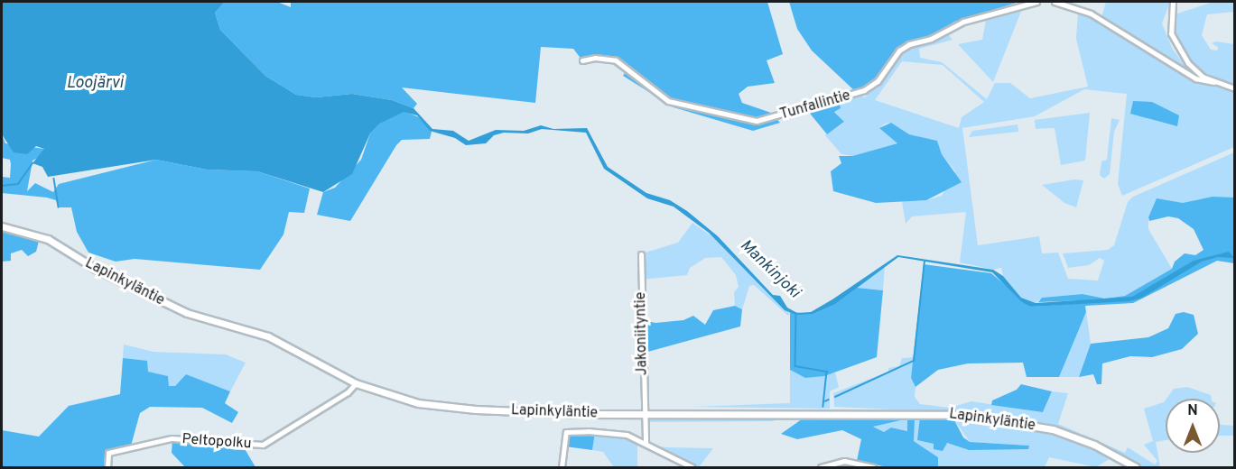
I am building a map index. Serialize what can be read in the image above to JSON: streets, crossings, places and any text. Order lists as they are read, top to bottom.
{
  "streets": {
    "main road": ["Lapinkyläntie"],
    "street": ["Tunfallintie", "Jakoniityntie", "Peltopolku"]
  },
  "crossings": [
    ["Lapinkyläntie", "Jakoniityntie"],
    ["Lapinkyläntie", "Peltopolku"]
  ],
  "water": ["Loojärvi", "Mankinjoki"],
  "north": "top"
}
